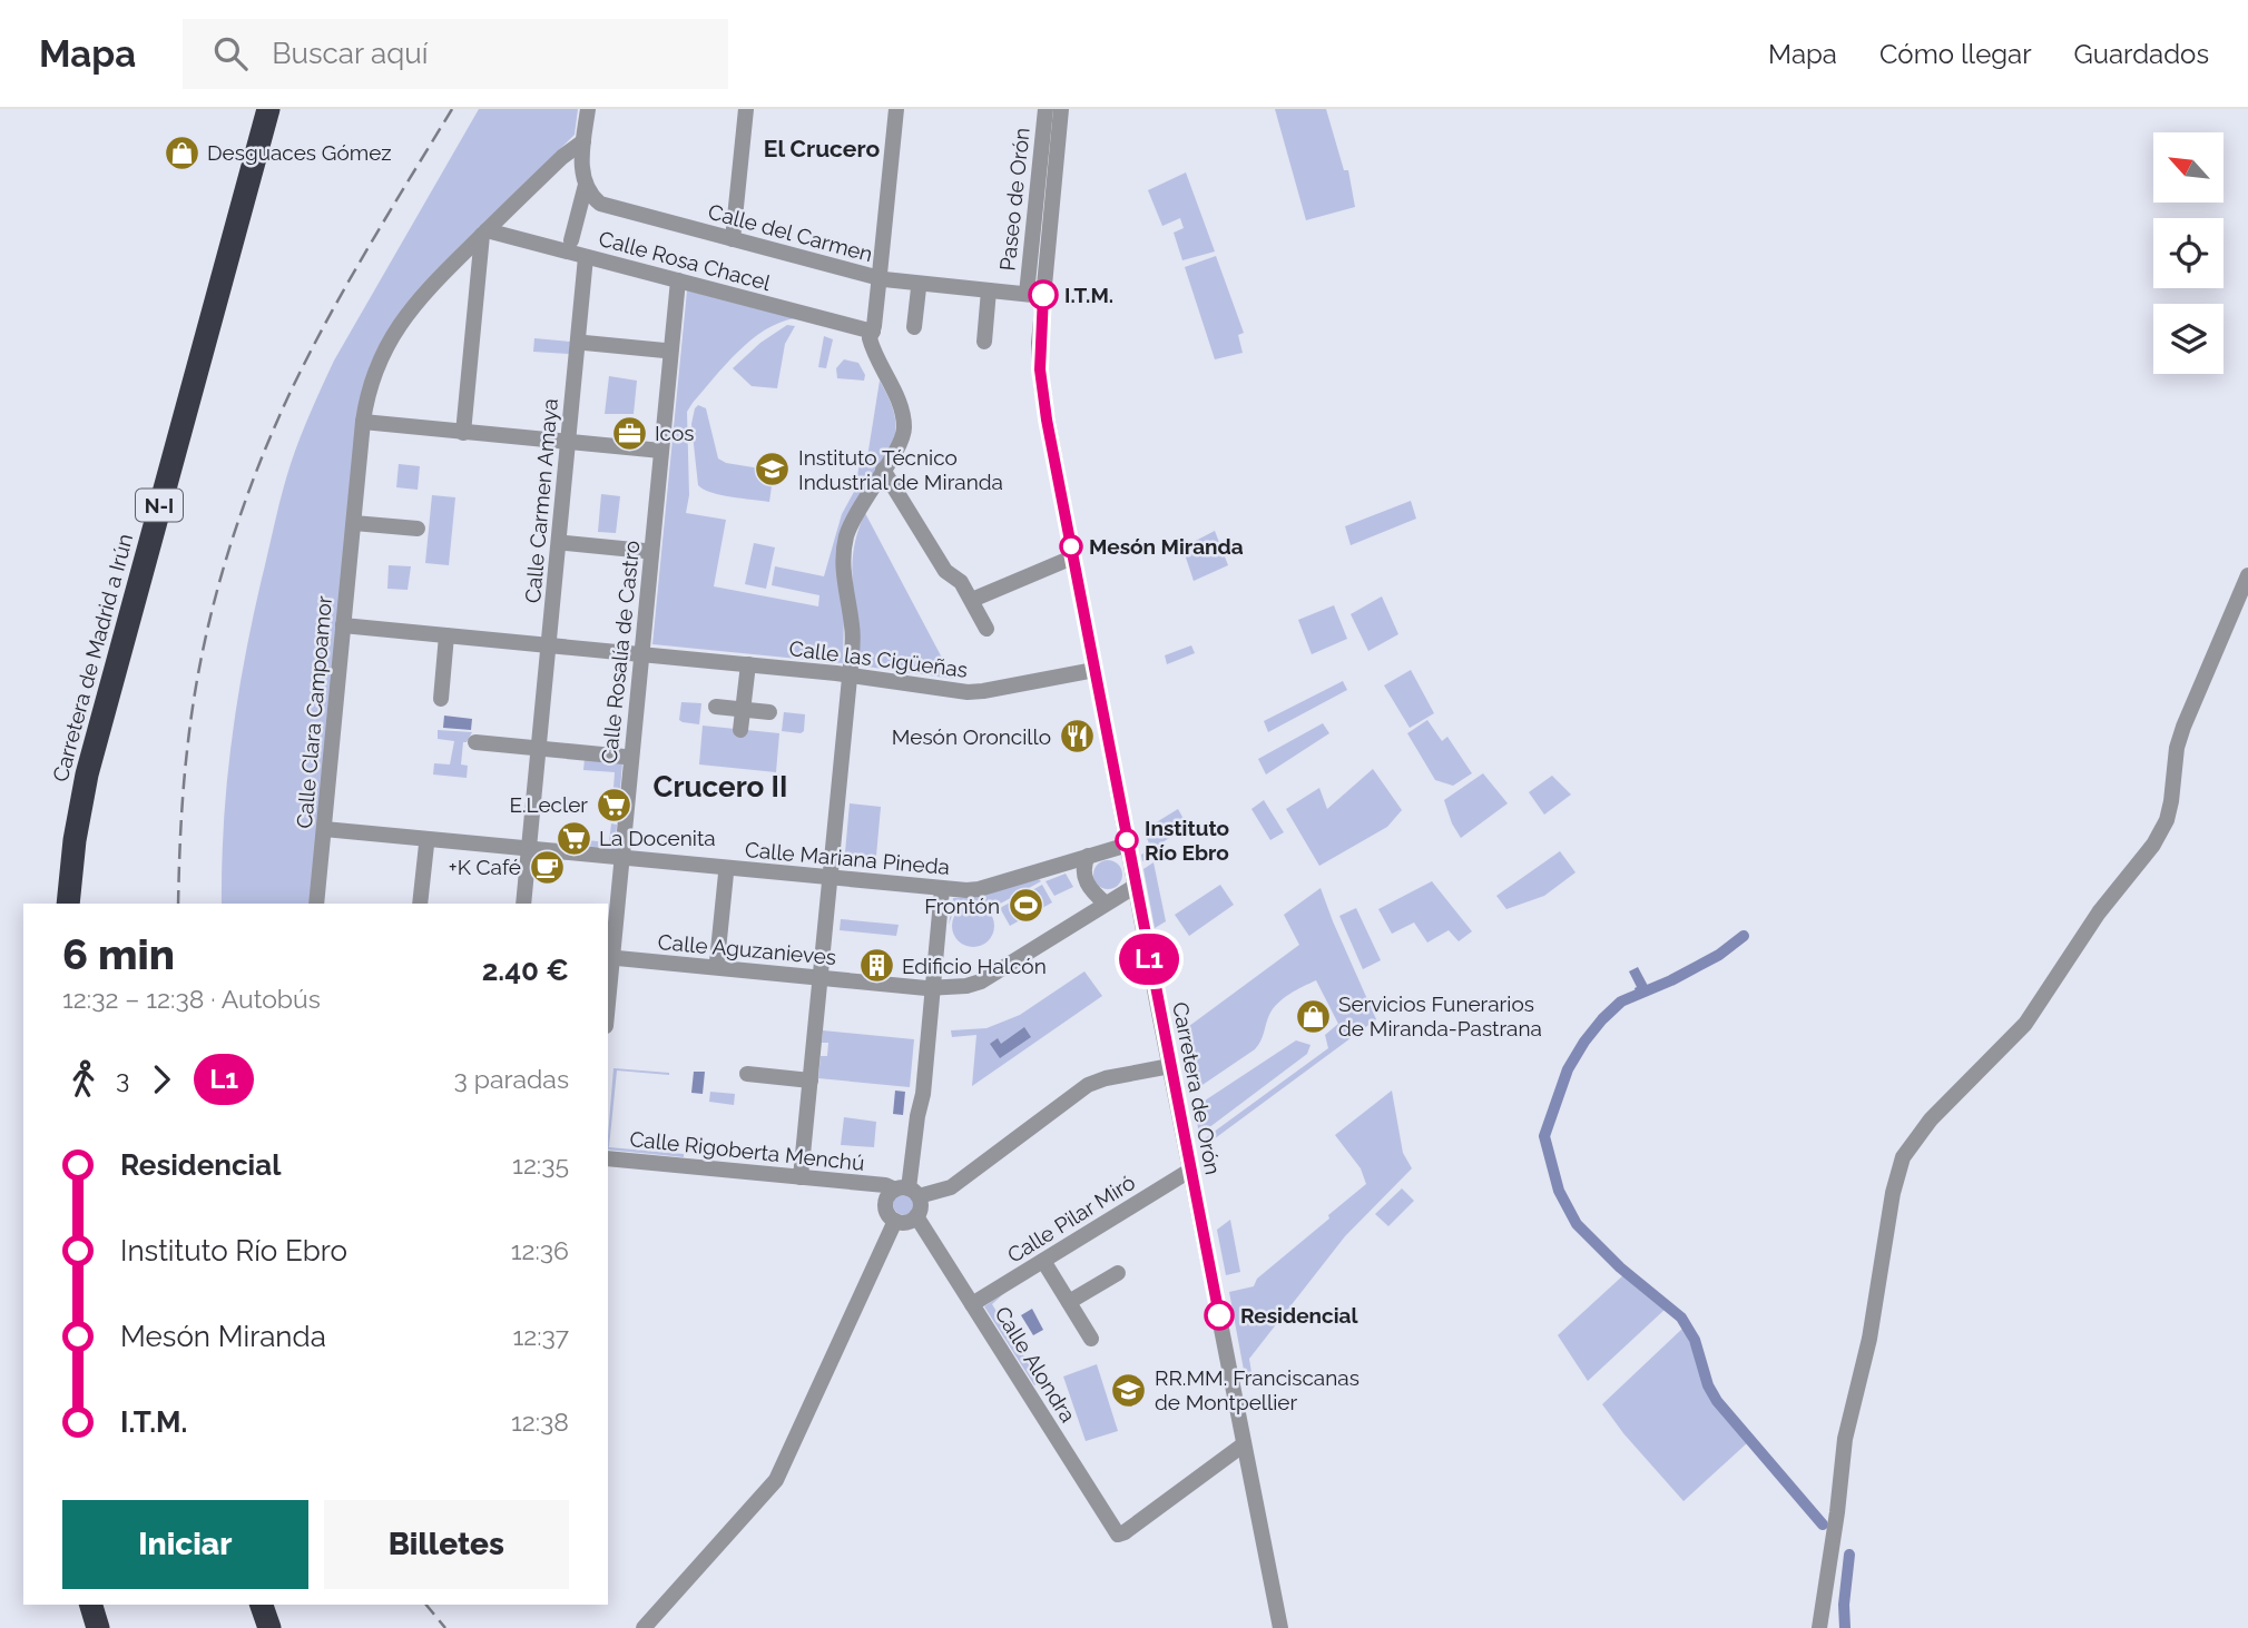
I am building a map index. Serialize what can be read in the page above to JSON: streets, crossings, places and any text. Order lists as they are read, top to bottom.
{
  "streets": {
    "highway": ["N-I", "Carretera de Madrid a Irún"],
    "street": [
      "Paseo de Orón",
      "Calle del Carmen",
      "Calle Rosa Chacel",
      "Calle Carmen Amaya",
      "Calle Rosalía de Castro",
      "Calle las Cigüeñas",
      "Calle Clara Campoamor",
      "Calle Mariana Pineda",
      "Calle Aguzanieves",
      "Carretera de Orón",
      "Calle Rigoberta Menchú",
      "Calle Pilar Miró",
      "Calle Alondra"
    ]
  },
  "crossings": [
    ["Paseo de Orón", "Calle del Carmen"],
    ["Paseo de Orón", "Carretera de Orón"],
    ["Calle del Carmen", "Carretera de Orón"],
    ["Calle Rosa Chacel", "Calle Carmen Amaya"],
    ["Calle Rosa Chacel", "Calle Rosalía de Castro"],
    ["Calle Rosa Chacel", "Calle Clara Campoamor"],
    ["Calle Carmen Amaya", "Calle las Cigüeñas"],
    ["Calle Carmen Amaya", "Calle Mariana Pineda"],
    ["Calle Rosalía de Castro", "Calle las Cigüeñas"],
    ["Calle Rosalía de Castro", "Calle Mariana Pineda"],
    ["Calle Rosalía de Castro", "Calle Aguzanieves"],
    ["Calle las Cigüeñas", "Calle Clara Campoamor"],
    ["Calle las Cigüeñas", "Carretera de Orón"],
    ["Calle Clara Campoamor", "Calle Mariana Pineda"],
    ["Calle Mariana Pineda", "Carretera de Orón"],
    ["Calle Aguzanieves", "Carretera de Orón"],
    ["Carretera de Orón", "Calle Pilar Miró"],
    ["Carretera de Orón", "Calle Alondra"],
    ["Calle Rigoberta Menchú", "Calle Alondra"],
    ["Calle Pilar Miró", "Calle Alondra"]
  ],
  "districts": ["El Crucero", "Crucero II"],
  "places": {
    "shop": ["Desguaces Gómez", "Servicios Funerarios de Miranda-Pastrana"],
    "other": [
      "I.T.M.",
      "Mesón Miranda",
      "Instituto Río Ebro",
      "Residencial"
    ],
    "office": ["Icos"],
    "school or university": ["Instituto Técnico Industrial de Miranda", "RR.MM. Franciscanas de Montpellier"],
    "restaurant": ["Mesón Oroncillo"],
    "supermarket": ["E.Lecler", "La Docenita"],
    "cafe": ["+K Café"],
    "sports": ["Frontón"],
    "building": ["Edificio Halcón"]
  },
  "lines": ["bus line L1"],
  "north": "top left",
  "page": {
    "header": "Mapa",
    "search": "Buscar aquí",
    "nav": ["Mapa", "Cómo llegar", "Guardados"],
    "on_map": "L1",
    "heading": ["6 min", "12:32 – 12:38 · Autobús", "2.40 €"],
    "legs": ["3", "L1", "3 paradas"],
    "list": [
      {
        "name": "Residencial",
        "value": "12:35"
      },
      {
        "name": "Instituto Río Ebro",
        "value": "12:36"
      },
      {
        "name": "Mesón Miranda",
        "value": "12:37"
      },
      {
        "name": "I.T.M.",
        "value": "12:38"
      }
    ],
    "buttons": ["Iniciar", "Billetes"]
  }
}
